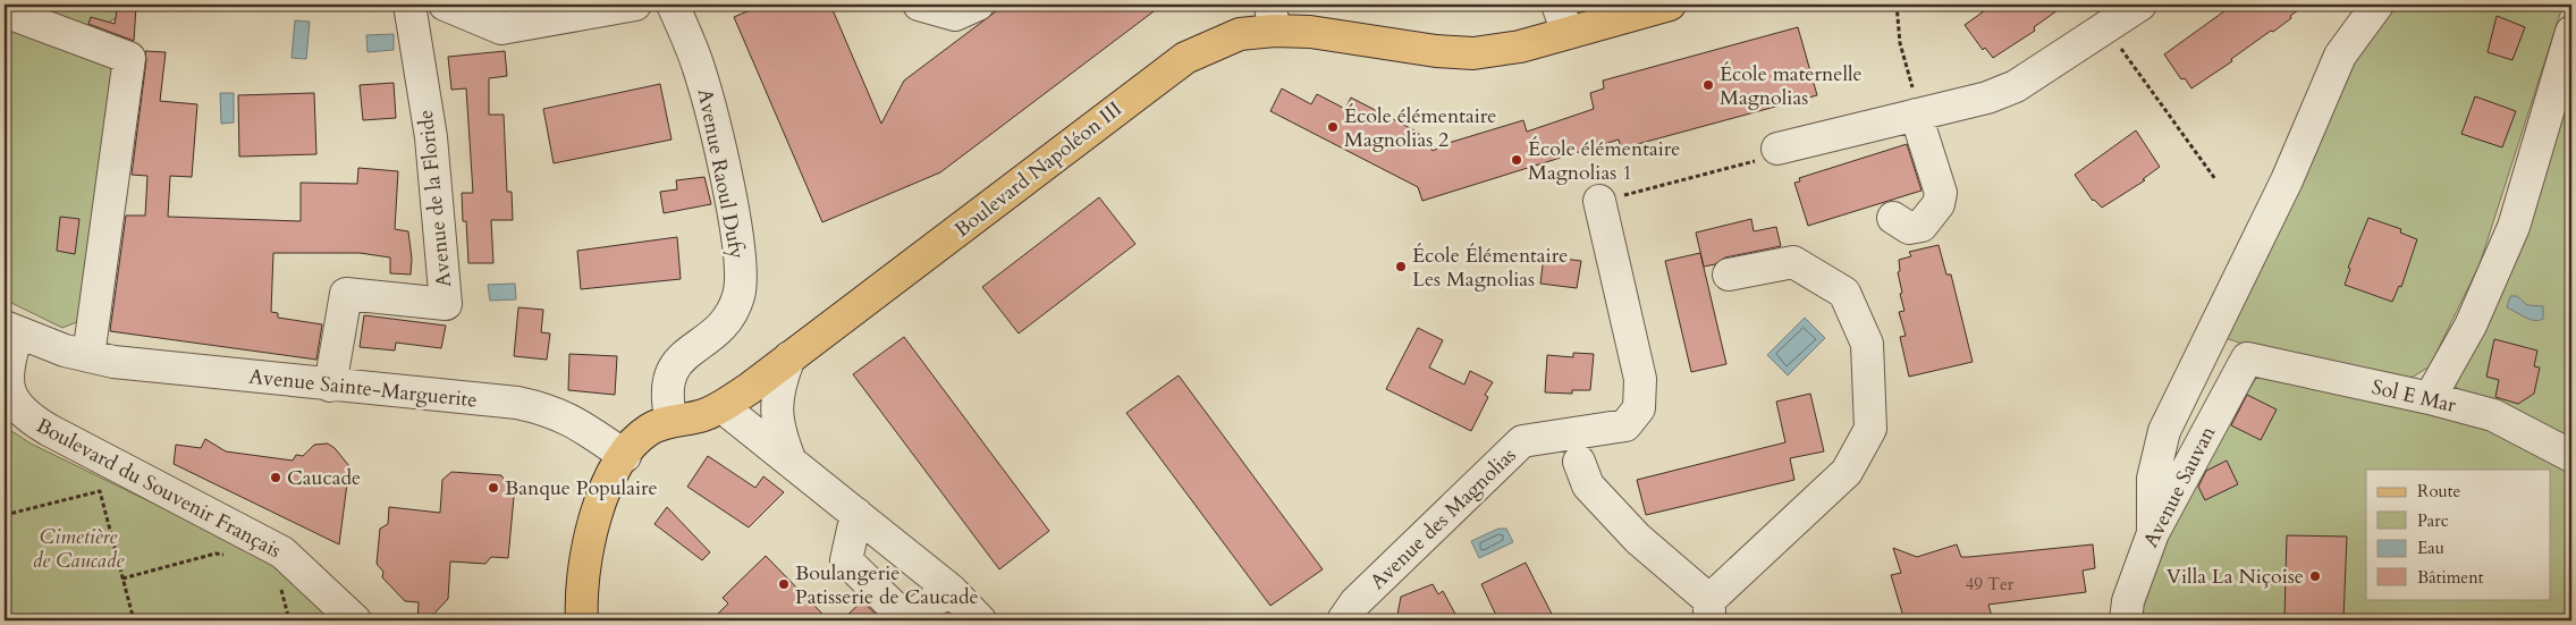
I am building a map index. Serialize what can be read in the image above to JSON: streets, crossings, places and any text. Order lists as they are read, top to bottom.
{
  "streets": {
    "main road": ["Boulevard Napoléon III"],
    "street": [
      "Avenue Raoul Dufy",
      "Avenue de la Floride",
      "Avenue Sainte-Marguerite",
      "Sol E Mar",
      "Avenue Sauvan",
      "Boulevard du Souvenir Français",
      "Avenue des Magnolias"
    ]
  },
  "crossings": [
    ["Boulevard Napoléon III", "Avenue Raoul Dufy"],
    ["Boulevard Napoléon III", "Avenue Sainte-Marguerite"],
    ["Avenue de la Floride", "Avenue Sainte-Marguerite"],
    ["Avenue Sainte-Marguerite", "Boulevard du Souvenir Français"],
    ["Sol E Mar", "Avenue Sauvan"]
  ],
  "parks": ["Cimetière de Caucade"],
  "places": [
    "École maternelle Magnolias",
    "École élémentaire Magnolias 2",
    "École élémentaire Magnolias 1",
    "École Élémentaire Les Magnolias",
    "Caucade",
    "Banque Populaire",
    "Villa La Niçoise",
    "Boulangerie Patisserie de Caucade"
  ],
  "house_numbers": ["49 Ter"],
  "legend": [
    "Route",
    "Parc",
    "Eau",
    "Bâtiment"
  ]
}
